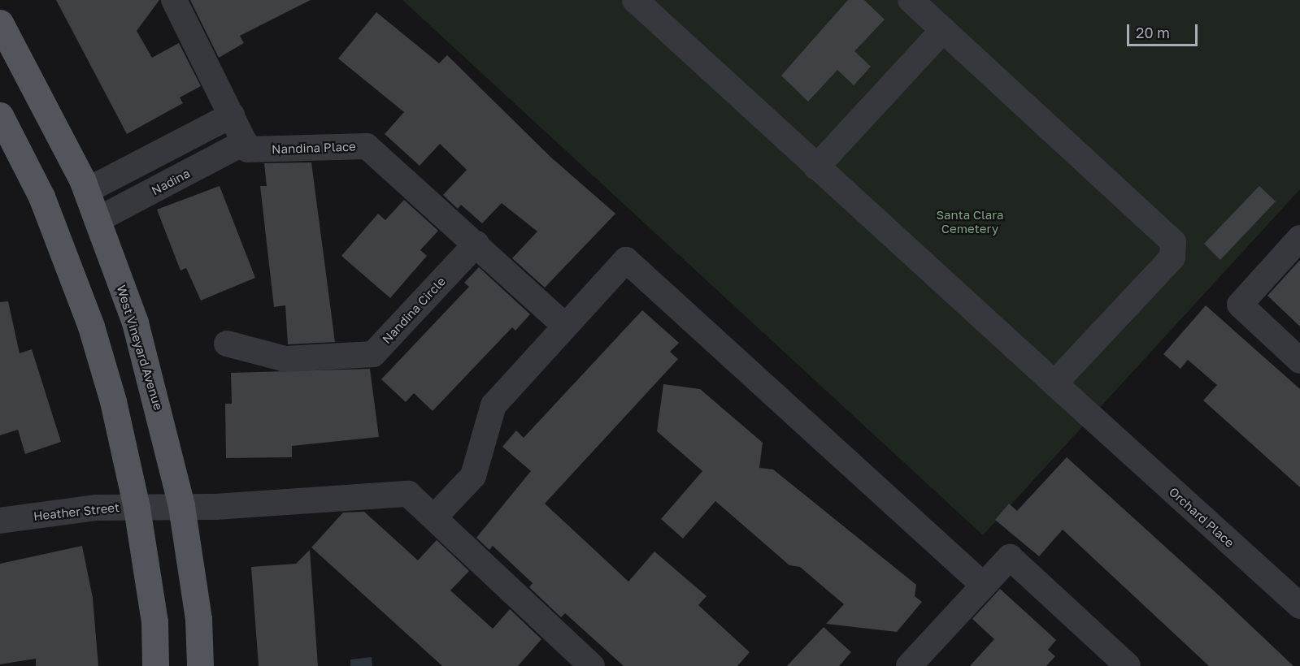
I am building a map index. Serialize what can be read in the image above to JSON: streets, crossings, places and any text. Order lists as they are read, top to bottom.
{
  "streets": {
    "main road": ["West Vineyard Avenue"],
    "street": [
      "Nandina Place",
      "Nadina",
      "Nandina Circle",
      "Heather Street",
      "Orchard Place"
    ]
  },
  "crossings": [
    ["Nandina Place", "Nadina"],
    ["Nandina Place", "Nandina Circle"],
    ["Nadina", "West Vineyard Avenue"],
    ["West Vineyard Avenue", "Heather Street"]
  ],
  "parks": ["Santa Clara Cemetery"],
  "scale_bar": "20 m"
}
